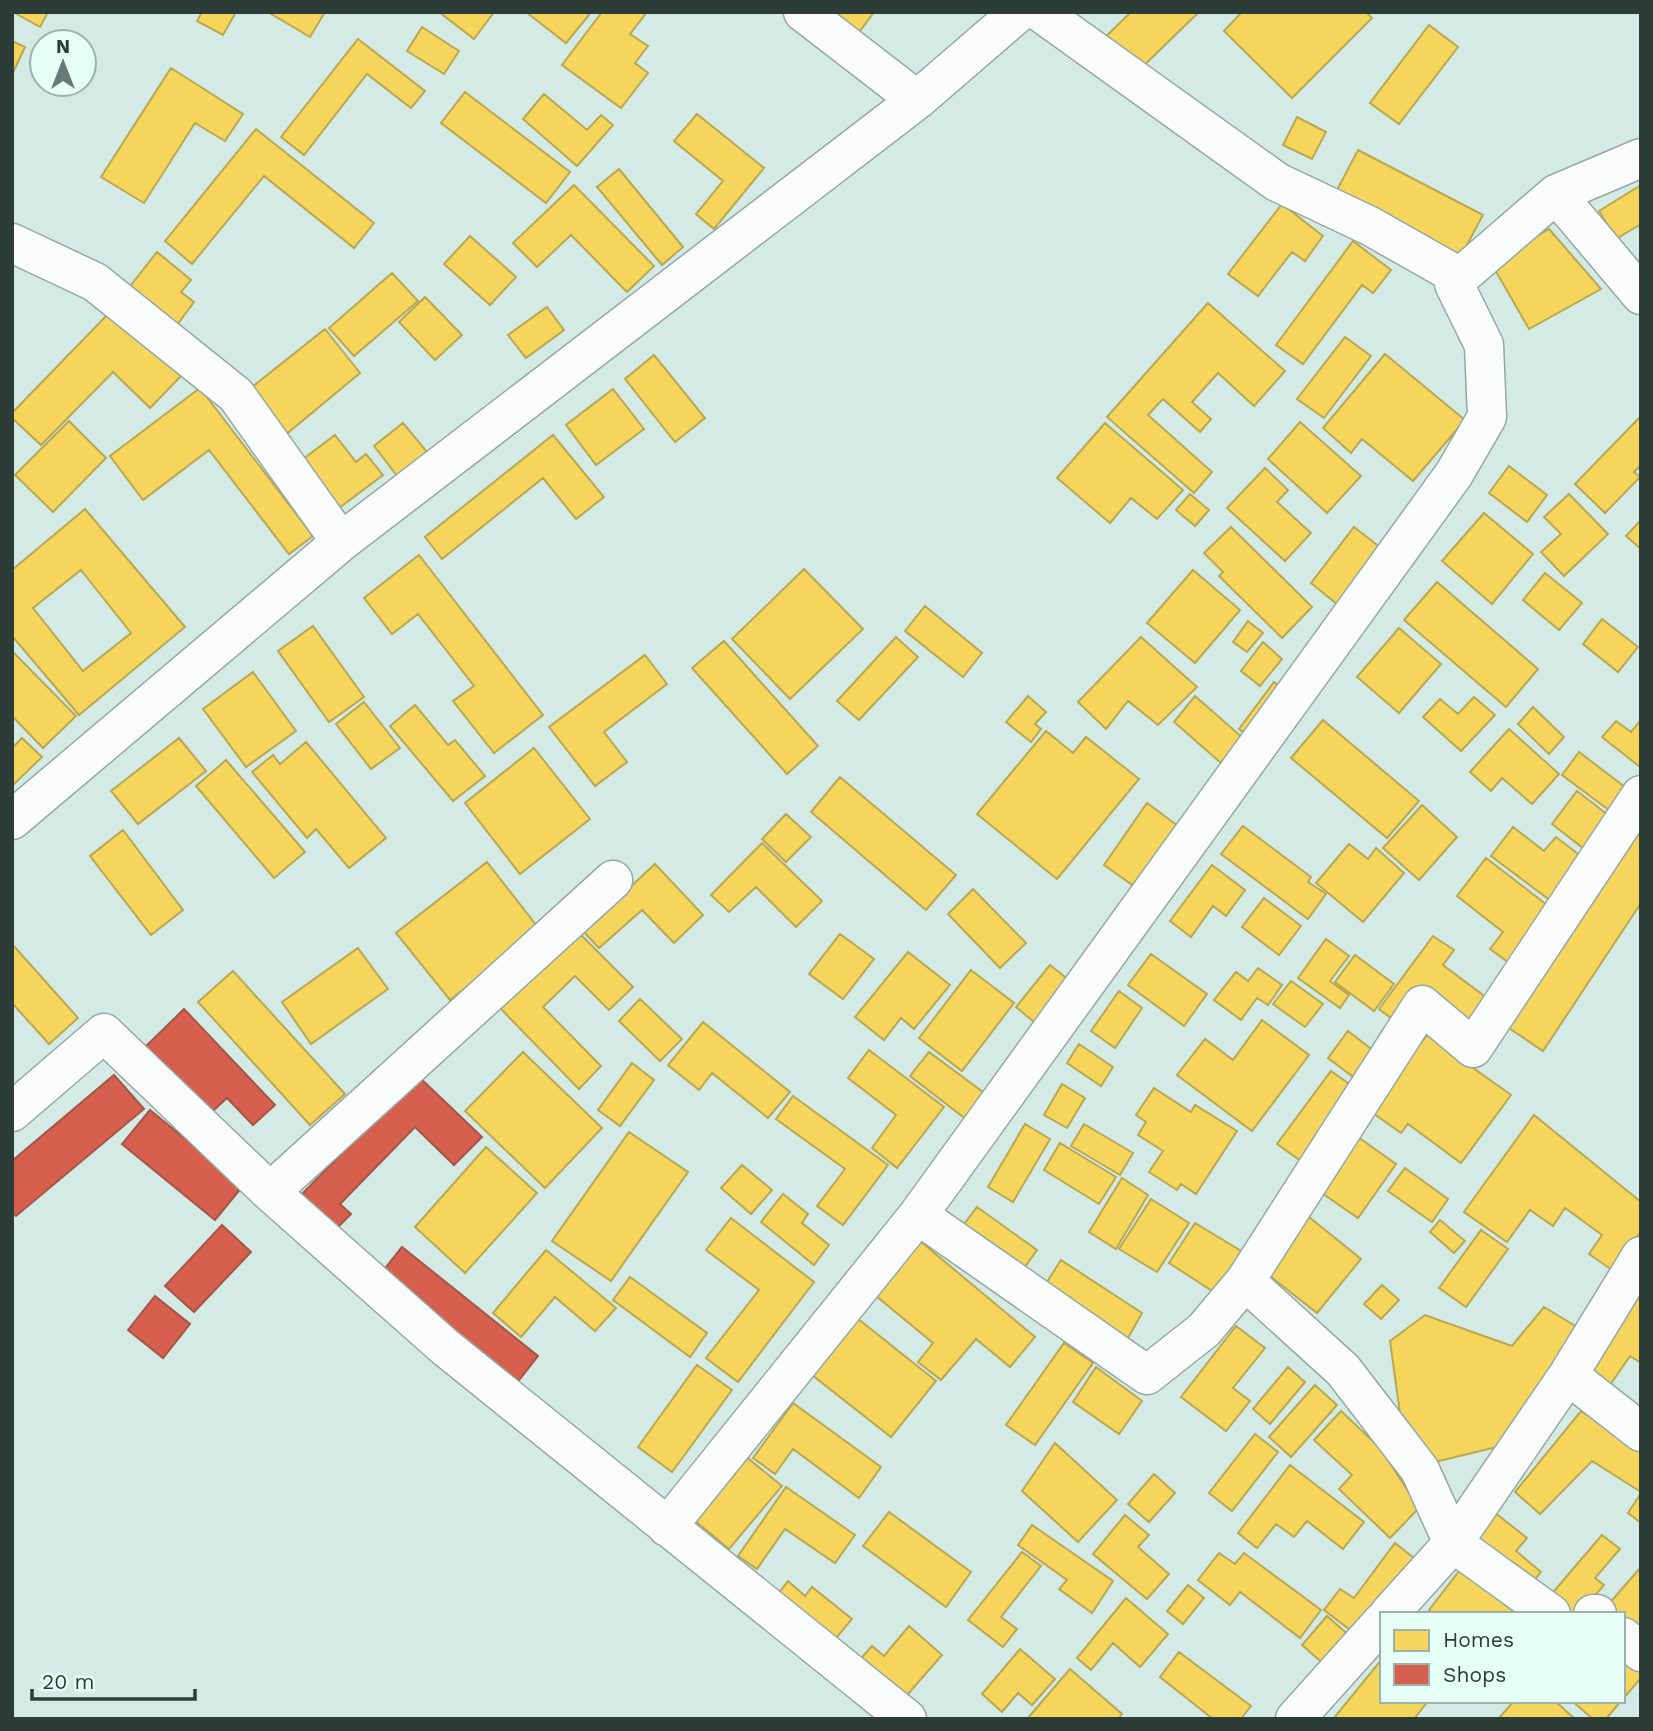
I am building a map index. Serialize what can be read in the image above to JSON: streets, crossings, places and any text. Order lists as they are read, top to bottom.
{
  "legend": ["Homes", "Shops"],
  "scale_bar": "20 m",
  "north": "top"
}
